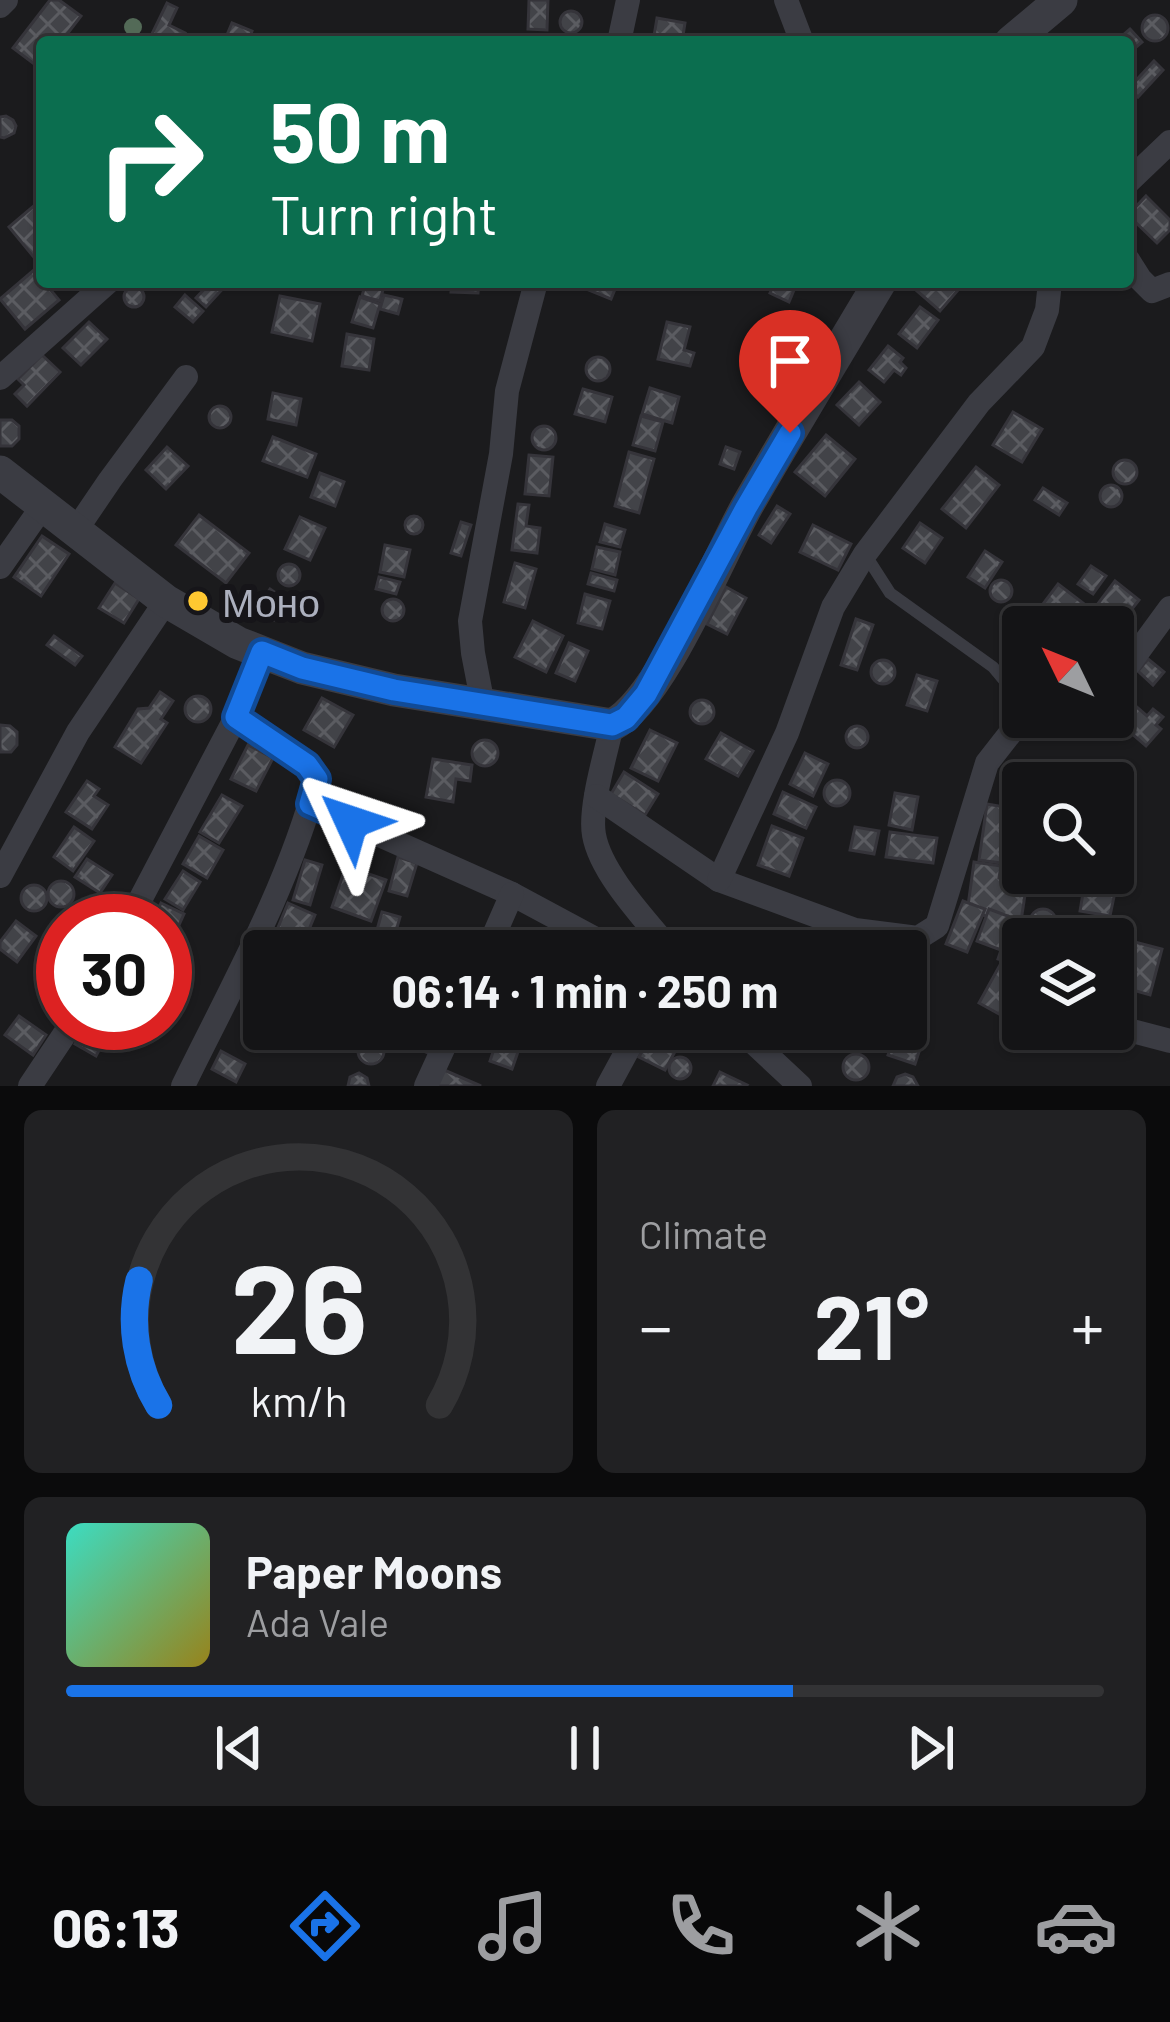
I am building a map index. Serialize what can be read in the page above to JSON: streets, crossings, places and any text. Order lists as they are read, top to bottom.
{
  "places": ["Моно"],
  "north": "top left",
  "page": {
    "turn": ["50 m", "Turn right"],
    "limit": "30",
    "trip": "06:14 · 1 min · 250 m",
    "tile": "Climate",
    "heat": ["−", "21°", "+"],
    "song": ["Paper Moons", "Ada Vale"],
    "tabs": "06:13",
    "gauge": ["26", "km/h"]
  }
}
